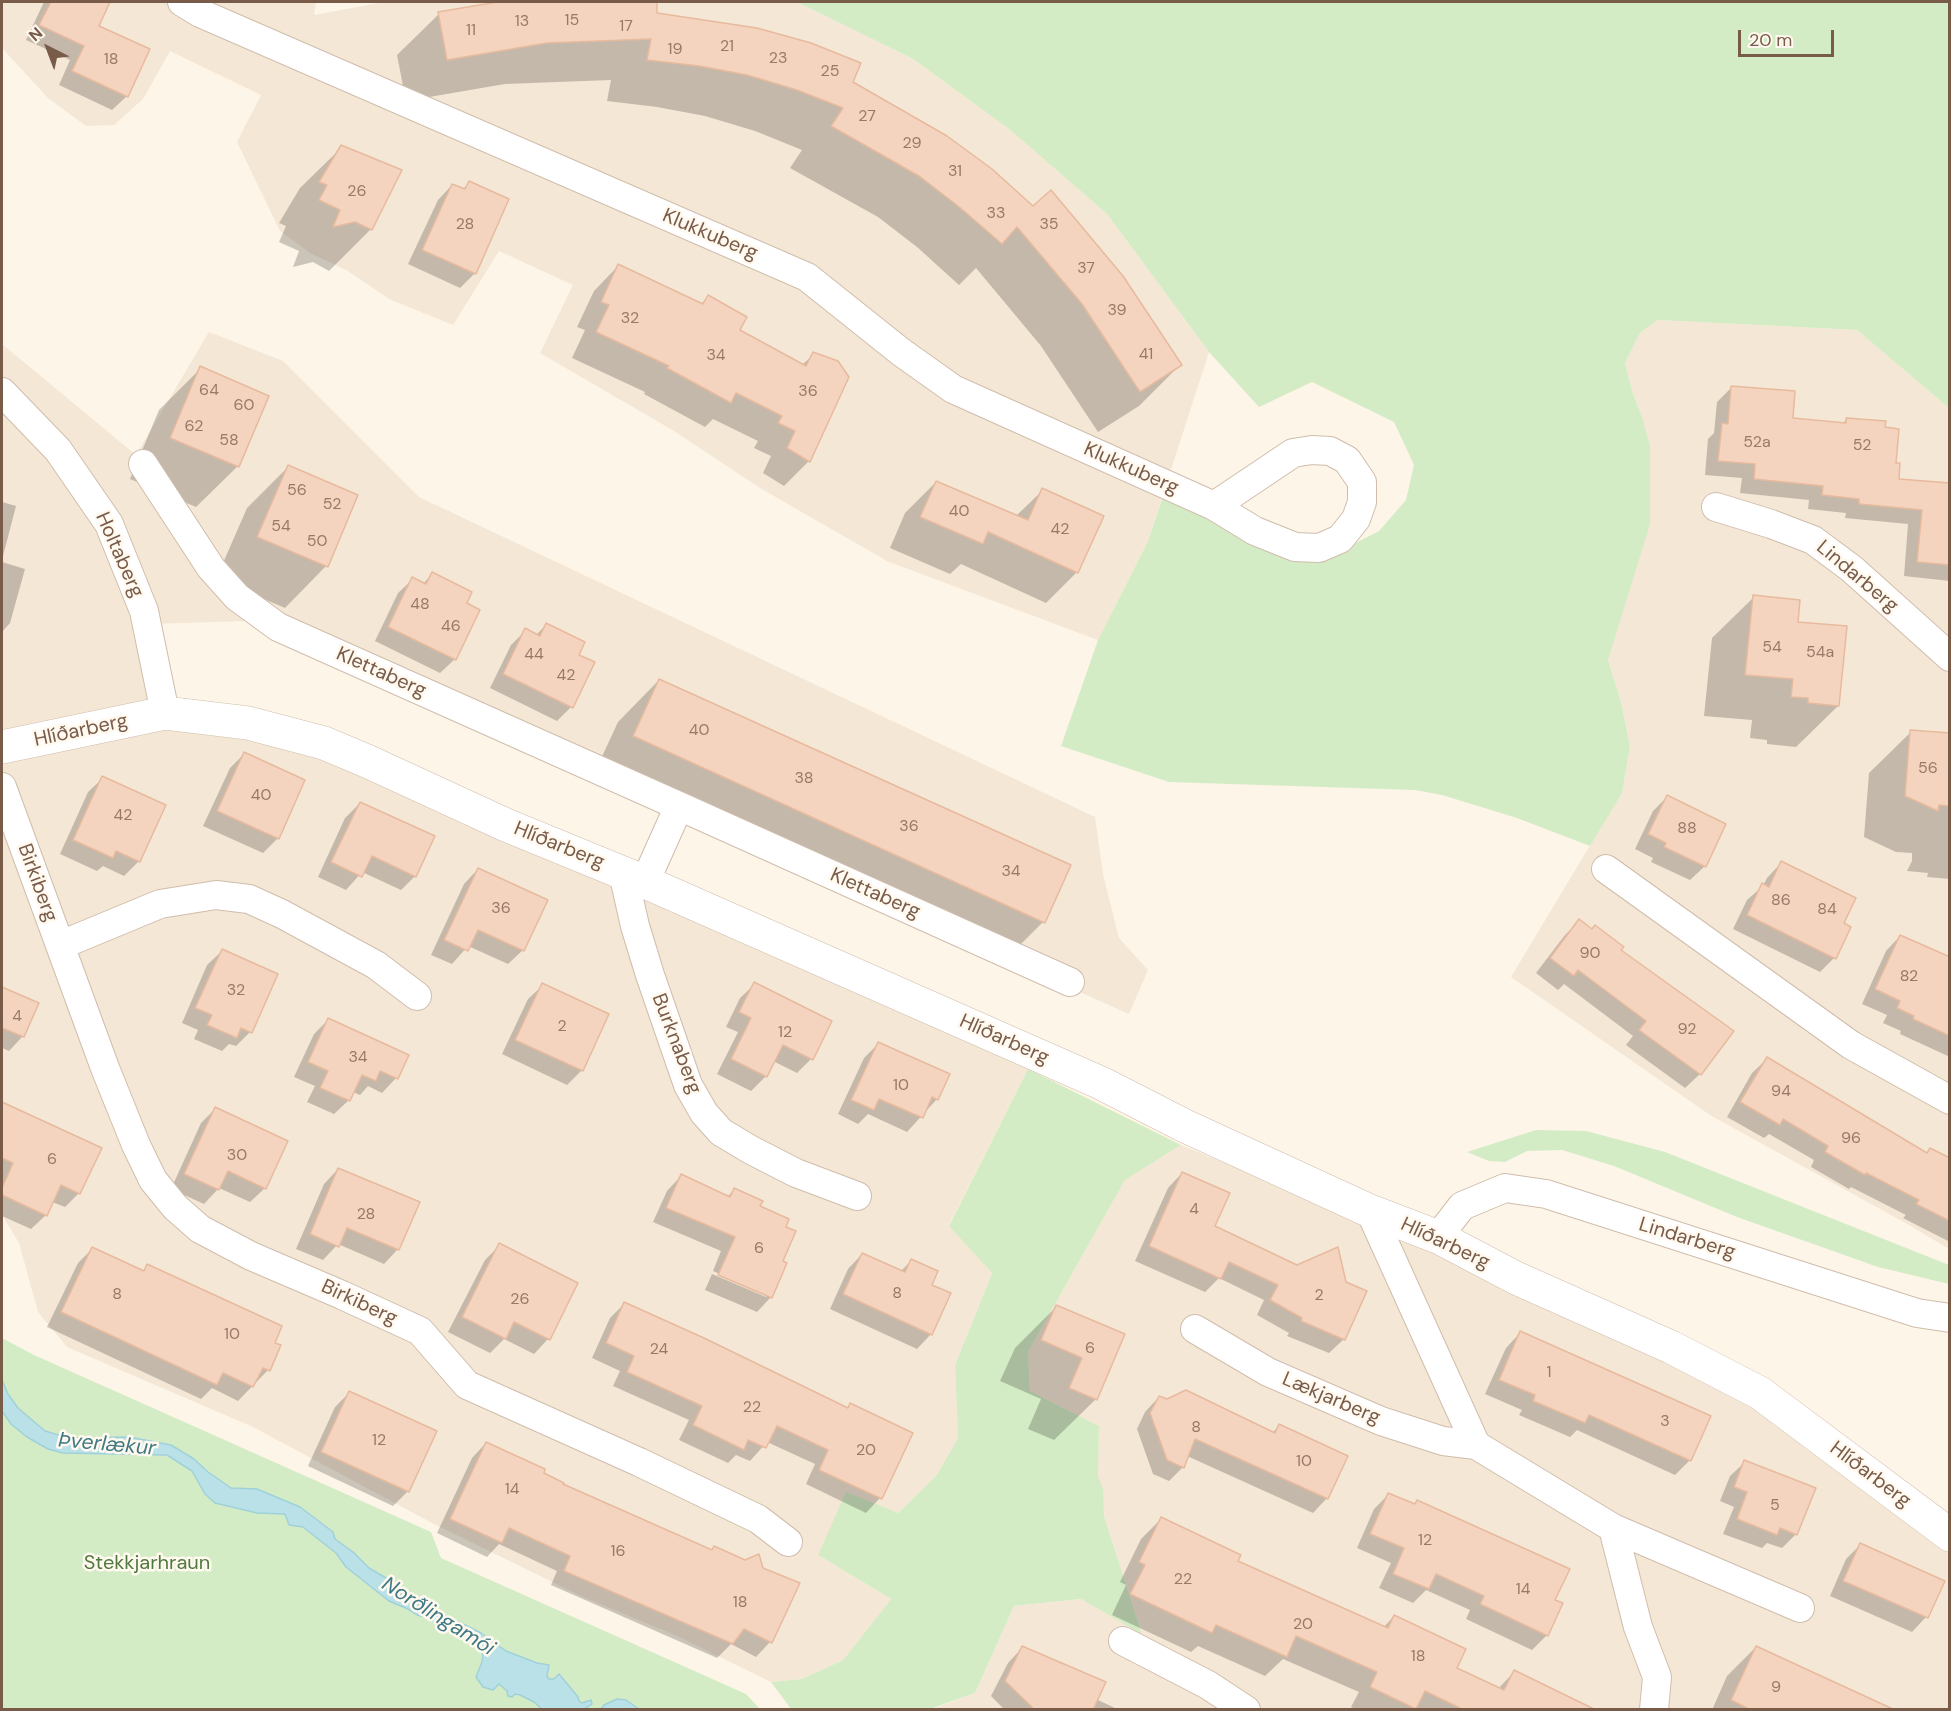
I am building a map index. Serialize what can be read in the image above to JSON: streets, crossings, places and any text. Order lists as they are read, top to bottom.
{
  "streets": {
    "street": [
      "Klukkuberg",
      "Holtaberg",
      "Lindarberg",
      "Klettaberg",
      "Hlíðarberg",
      "Birkiberg",
      "Burknaberg",
      "Lækjarberg"
    ]
  },
  "crossings": [
    ["Holtaberg", "Hlíðarberg"],
    ["Lindarberg", "Hlíðarberg"],
    ["Hlíðarberg", "Burknaberg"]
  ],
  "water": ["Þverlækur", "Norðlingamói"],
  "parks": ["Stekkjarhraun"],
  "house_numbers": [
    "15",
    "13",
    "17",
    "11",
    "21",
    "19",
    "23",
    "18",
    "25",
    "27",
    "29",
    "31",
    "26",
    "33",
    "28",
    "35",
    "37",
    "39",
    "32",
    "41",
    "34",
    "64",
    "36",
    "60",
    "62",
    "58",
    "52a",
    "52",
    "56",
    "52",
    "40",
    "54",
    "42",
    "50",
    "48",
    "46",
    "54",
    "54a",
    "44",
    "42",
    "40",
    "56",
    "38",
    "40",
    "42",
    "36",
    "88",
    "34",
    "86",
    "36",
    "84",
    "90",
    "82",
    "32",
    "4",
    "2",
    "92",
    "12",
    "34",
    "10",
    "94",
    "96",
    "30",
    "6",
    "4",
    "28",
    "6",
    "8",
    "8",
    "2",
    "26",
    "10",
    "6",
    "24",
    "1",
    "22",
    "3",
    "8",
    "12",
    "20",
    "10",
    "14",
    "5",
    "12",
    "16",
    "22",
    "14",
    "18",
    "20",
    "18",
    "9"
  ],
  "scale_bar": "20 m",
  "north": "top left"
}
